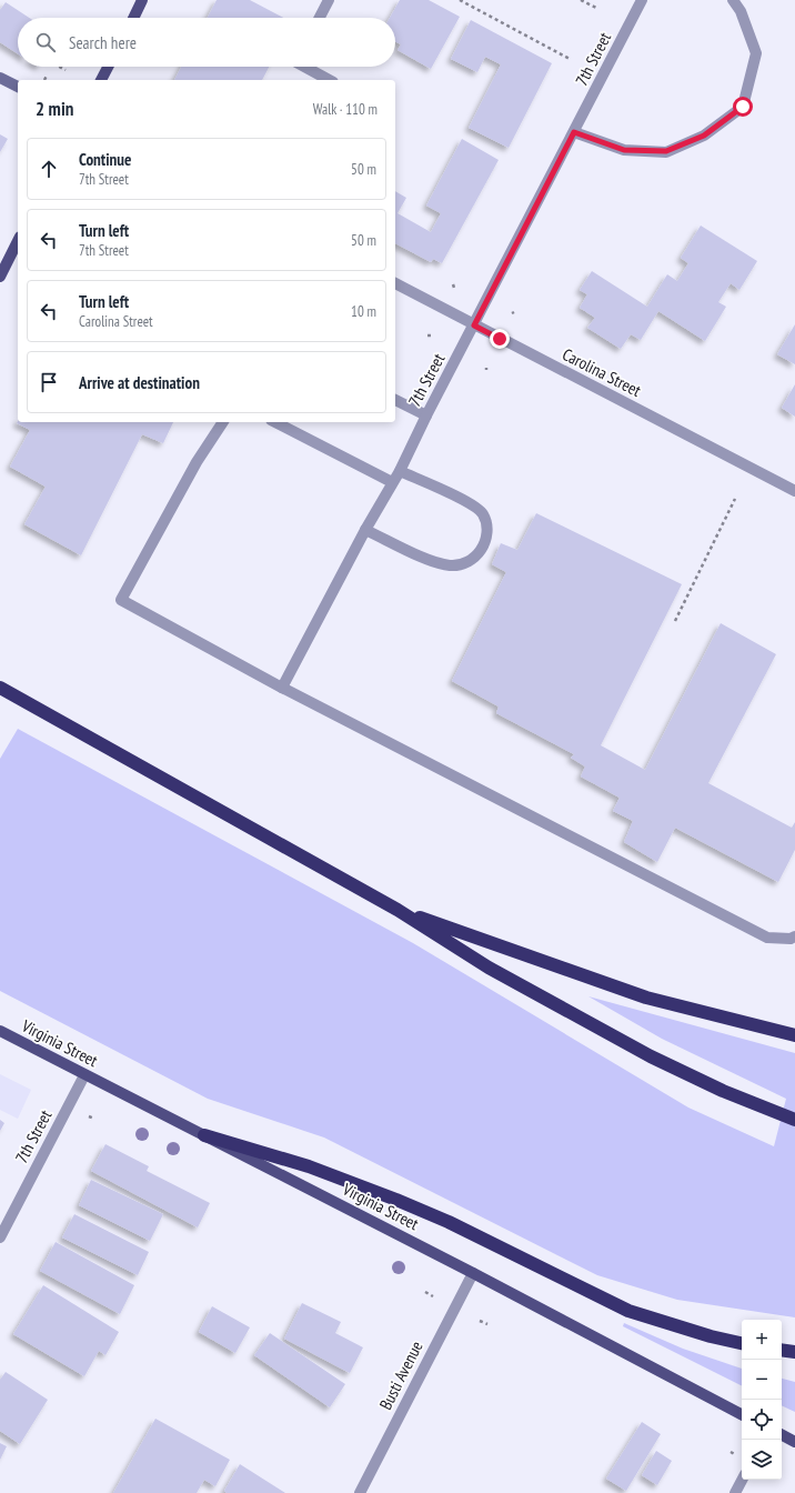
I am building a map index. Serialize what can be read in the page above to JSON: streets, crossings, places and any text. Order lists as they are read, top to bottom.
{
  "streets": {
    "main road": ["Virginia Street"],
    "street": ["7th Street", "Carolina Street", "Busti Avenue"]
  },
  "crossings": [
    ["7th Street", "Carolina Street"],
    ["7th Street", "Virginia Street"],
    ["Virginia Street", "Busti Avenue"]
  ],
  "page": {
    "search": "Search here",
    "heading": ["2 min", "Walk · 110 m"],
    "list": [
      ["Continue", "7th Street", "50 m"],
      ["Turn left", "7th Street", "50 m"],
      ["Turn left", "Carolina Street", "10 m"],
      "Arrive at destination"
    ],
    "map_buttons": ["+", "−"]
  }
}
